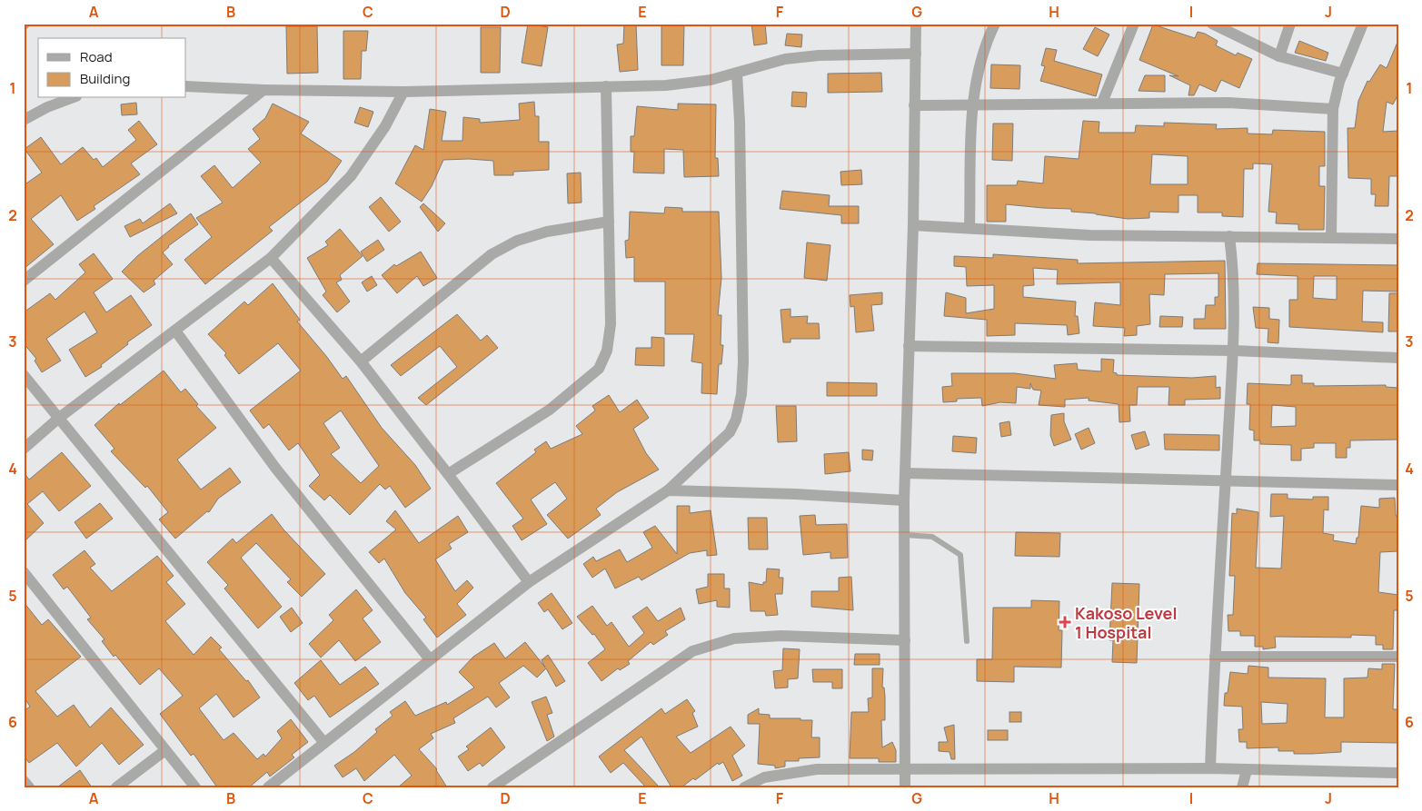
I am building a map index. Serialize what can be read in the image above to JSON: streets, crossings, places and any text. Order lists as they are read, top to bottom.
{
  "places": {
    "health": ["Kakoso Level 1 Hospital"]
  },
  "legend": ["Road", "Building"],
  "grid": {
    "columns": [
      "A",
      "B",
      "C",
      "D",
      "E",
      "F",
      "G",
      "H",
      "I",
      "J"
    ],
    "rows": [
      "1",
      "2",
      "3",
      "4",
      "5",
      "6"
    ]
  }
}
